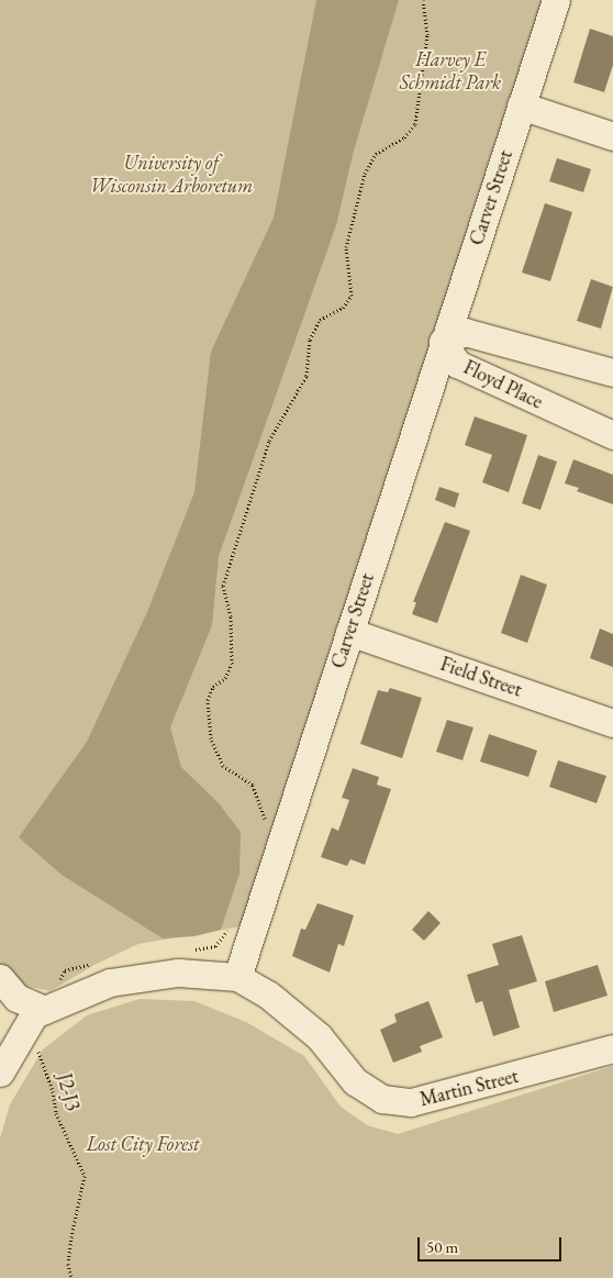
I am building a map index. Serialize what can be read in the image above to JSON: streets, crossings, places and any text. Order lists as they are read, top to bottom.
{
  "streets": {
    "street": [
      "Carver Street",
      "Floyd Place",
      "Field Street",
      "Martin Street"
    ],
    "path": ["J2-J3"]
  },
  "crossings": [
    ["Carver Street", "Floyd Place"],
    ["Carver Street", "Field Street"],
    ["Carver Street", "Martin Street"]
  ],
  "parks": ["Harvey E Schmidt Park", "University of Wisconsin Arboretum", "Lost City Forest"],
  "scale_bar": "50 m"
}
